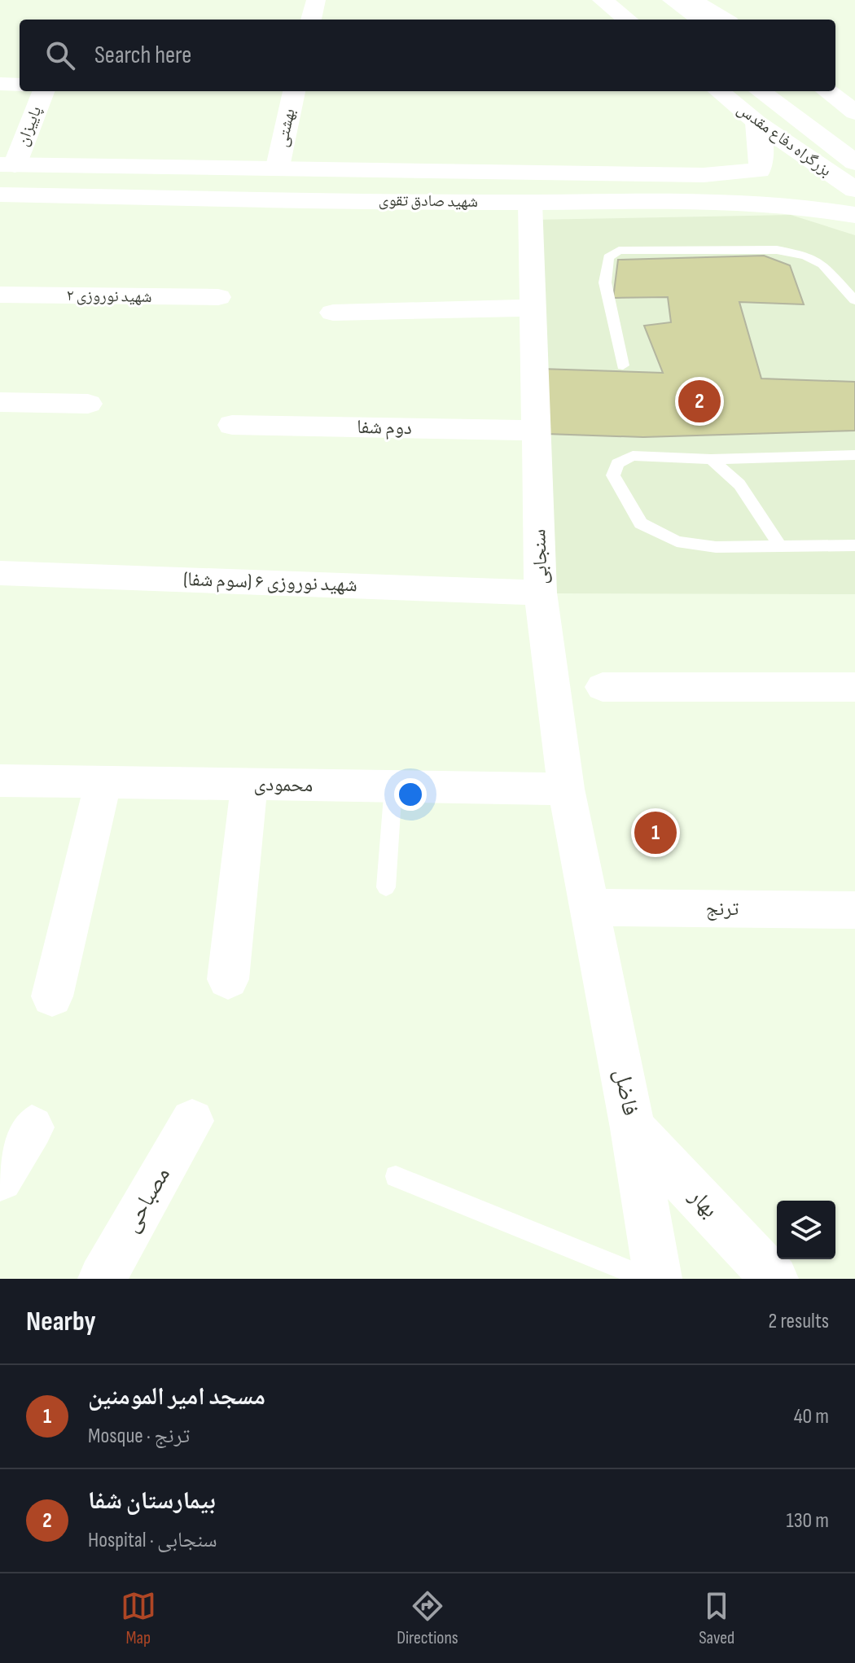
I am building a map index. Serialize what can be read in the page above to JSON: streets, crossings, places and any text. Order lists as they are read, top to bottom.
{
  "streets": {
    "main road": ["بزرگراه دفاع مقدس", "شهید صادق تقوی"],
    "street": [
      "پاییزان",
      "بهشتی",
      "شهید نوروزی ۲",
      "دوم شفا",
      "سنجابی",
      "شهید نوروزی ۶ (سوم شفا)",
      "محمودی",
      "ترنج",
      "فاضل",
      "مصباحی",
      "بهار"
    ]
  },
  "crossings": [
    ["پاییزان", "شهید صادق تقوی"],
    ["بهشتی", "شهید صادق تقوی"],
    ["بزرگراه دفاع مقدس", "شهید صادق تقوی"],
    ["شهید صادق تقوی", "سنجابی"],
    ["دوم شفا", "سنجابی"],
    ["سنجابی", "شهید نوروزی ۶ (سوم شفا)"],
    ["سنجابی", "محمودی"],
    ["سنجابی", "ترنج"],
    ["سنجابی", "فاضل"],
    ["ترنج", "فاضل"],
    ["فاضل", "بهار"]
  ],
  "page": {
    "search": "Search here",
    "pins": ["2", "1"],
    "heading": ["Nearby", "2 results"],
    "list": [
      {
        "mark": "1",
        "name": "مسجد امیر المومنین",
        "note": "Mosque · ترنج",
        "value": "40 m"
      },
      {
        "mark": "2",
        "name": "بیمارستان شفا",
        "note": "Hospital · سنجابی",
        "value": "130 m"
      }
    ],
    "nav": ["Map", "Directions", "Saved"]
  }
}
